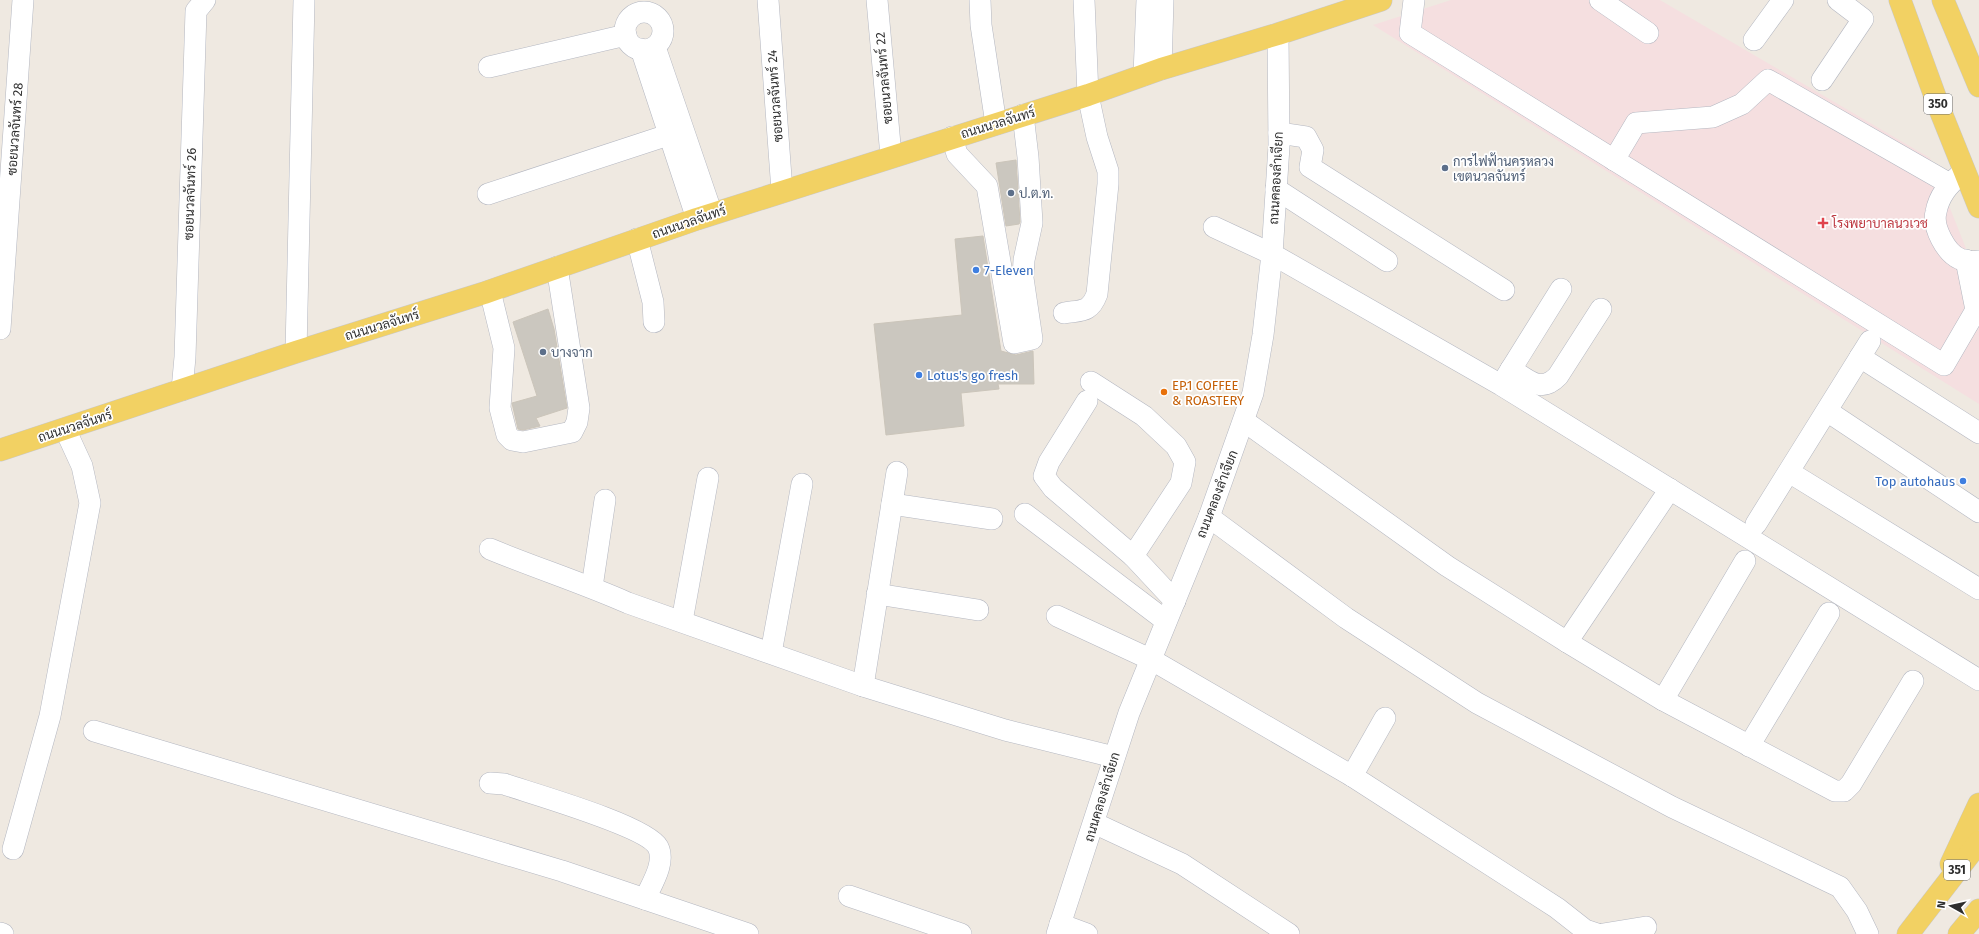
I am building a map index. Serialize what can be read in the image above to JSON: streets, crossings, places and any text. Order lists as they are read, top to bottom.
{
  "streets": {
    "main road": ["350", "ถนนนวลจันทร์", "351"],
    "street": [
      "ซอยนวลจันทร์ 22",
      "ซอยนวลจันทร์ 24",
      "ซอยนวลจันทร์ 28",
      "ถนนคลองลำเจียก",
      "ซอยนวลจันทร์ 26"
    ]
  },
  "crossings": [
    ["ซอยนวลจันทร์ 22", "ถนนนวลจันทร์"],
    ["ซอยนวลจันทร์ 24", "ถนนนวลจันทร์"],
    ["ถนนนวลจันทร์", "ถนนคลองลำเจียก"],
    ["ถนนนวลจันทร์", "ซอยนวลจันทร์ 26"]
  ],
  "places": {
    "other": [
      "การไฟฟ้านครหลวง เขตนวลจันทร์",
      "ป.ต.ท.",
      "7-Eleven",
      "บางจาก",
      "Lotus's go fresh",
      "EP.1 COFFEE & ROASTERY",
      "Top autohaus"
    ],
    "health": ["โรงพยาบาลนวเวช"]
  },
  "north": "left"
}
